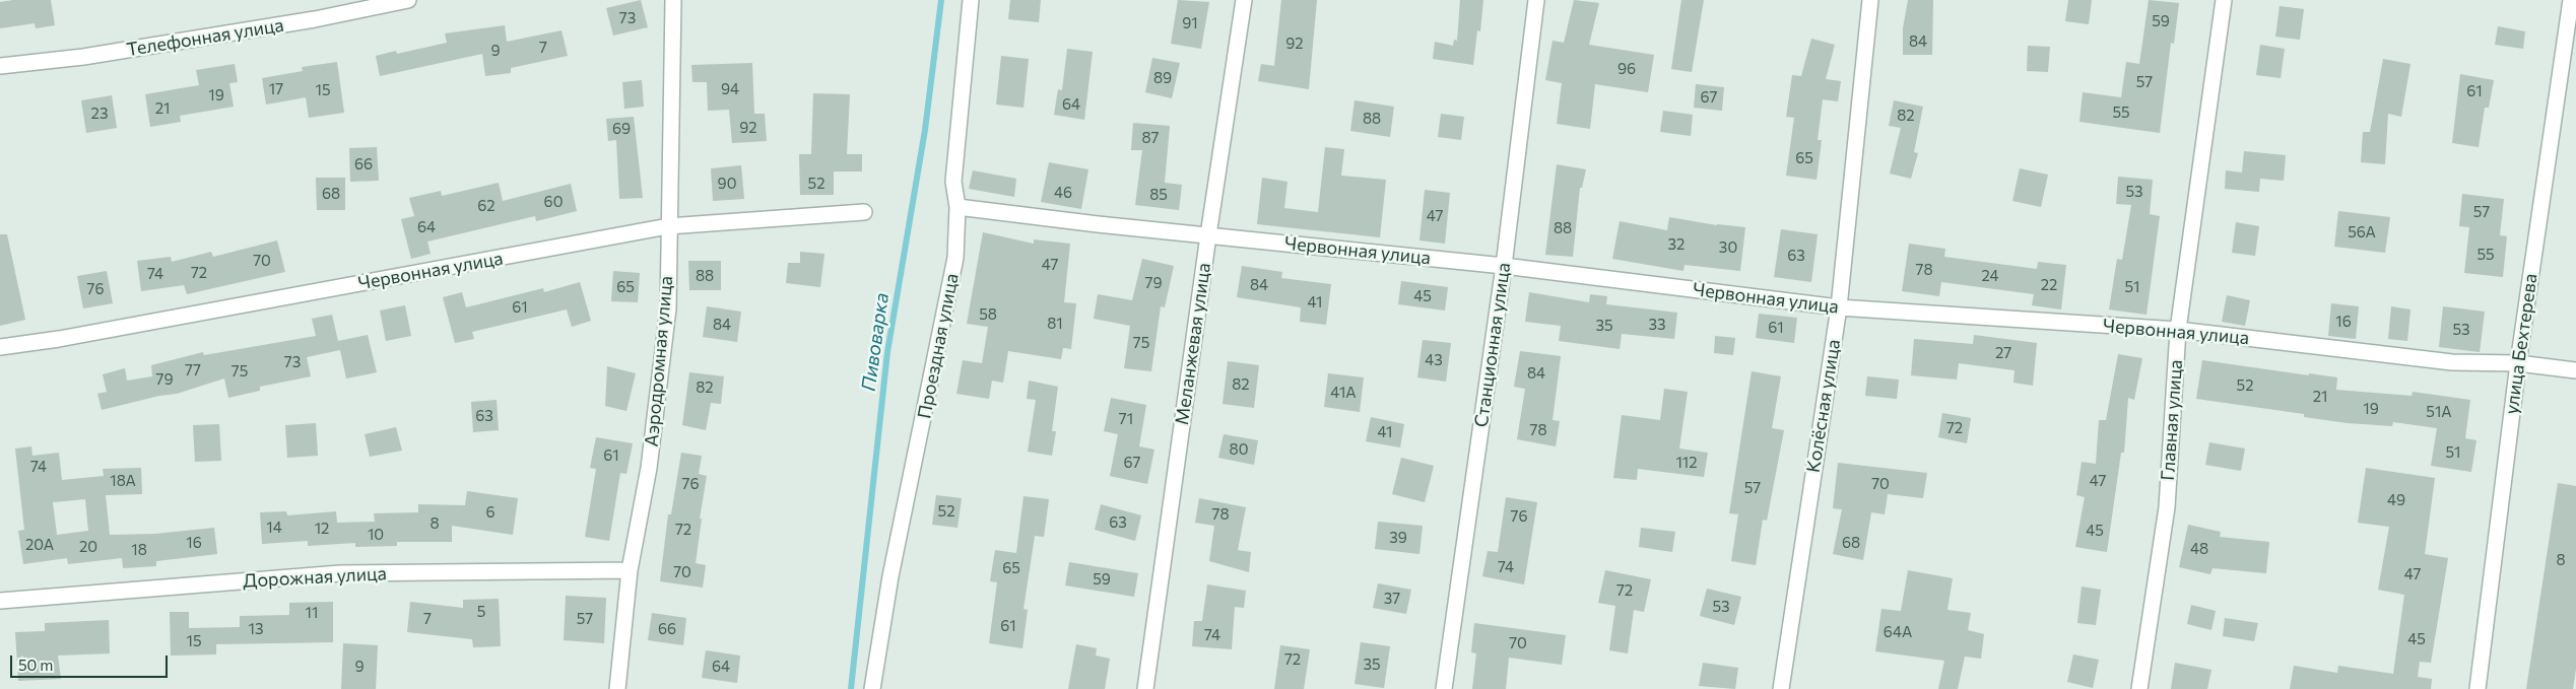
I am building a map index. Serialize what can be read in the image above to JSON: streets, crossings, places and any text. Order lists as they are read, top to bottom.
{
  "streets": {
    "street": [
      "Телефонная улица",
      "Червонная улица",
      "Меланжевая улица",
      "улица Бехтерева",
      "Станционная улица",
      "Проездная улица",
      "Аэродромная улица",
      "Колёсная улица",
      "Главная улица",
      "Дорожная улица"
    ]
  },
  "crossings": [
    ["Червонная улица", "Меланжевая улица"],
    ["Червонная улица", "улица Бехтерева"],
    ["Червонная улица", "Станционная улица"],
    ["Червонная улица", "Проездная улица"],
    ["Червонная улица", "Аэродромная улица"],
    ["Червонная улица", "Колёсная улица"],
    ["Червонная улица", "Главная улица"],
    ["Аэродромная улица", "Дорожная улица"]
  ],
  "water": ["Пивоварка"],
  "house_numbers": [
    "73",
    "59",
    "91",
    "84",
    "92",
    "7",
    "9",
    "96",
    "89",
    "57",
    "17",
    "94",
    "15",
    "61",
    "19",
    "67",
    "64",
    "21",
    "55",
    "23",
    "82",
    "88",
    "92",
    "69",
    "87",
    "65",
    "66",
    "90",
    "52",
    "53",
    "46",
    "68",
    "85",
    "60",
    "62",
    "57",
    "47",
    "64",
    "88",
    "56А",
    "32",
    "30",
    "55",
    "63",
    "70",
    "47",
    "78",
    "72",
    "74",
    "88",
    "24",
    "79",
    "84",
    "22",
    "65",
    "51",
    "76",
    "45",
    "41",
    "61",
    "58",
    "16",
    "81",
    "84",
    "33",
    "35",
    "61",
    "53",
    "75",
    "27",
    "43",
    "73",
    "77",
    "75",
    "84",
    "79",
    "82",
    "52",
    "82",
    "41А",
    "21",
    "19",
    "51А",
    "63",
    "71",
    "72",
    "78",
    "41",
    "80",
    "51",
    "61",
    "67",
    "112",
    "74",
    "18А",
    "47",
    "76",
    "70",
    "57",
    "49",
    "52",
    "6",
    "78",
    "76",
    "63",
    "8",
    "14",
    "12",
    "72",
    "45",
    "10",
    "39",
    "16",
    "68",
    "20А",
    "20",
    "48",
    "18",
    "8",
    "74",
    "65",
    "70",
    "47",
    "59",
    "72",
    "37",
    "53",
    "5",
    "11",
    "7",
    "57",
    "61",
    "13",
    "66",
    "64А",
    "74",
    "45",
    "15",
    "70",
    "72",
    "35",
    "9",
    "64"
  ],
  "scale_bar": "50 m"
}
